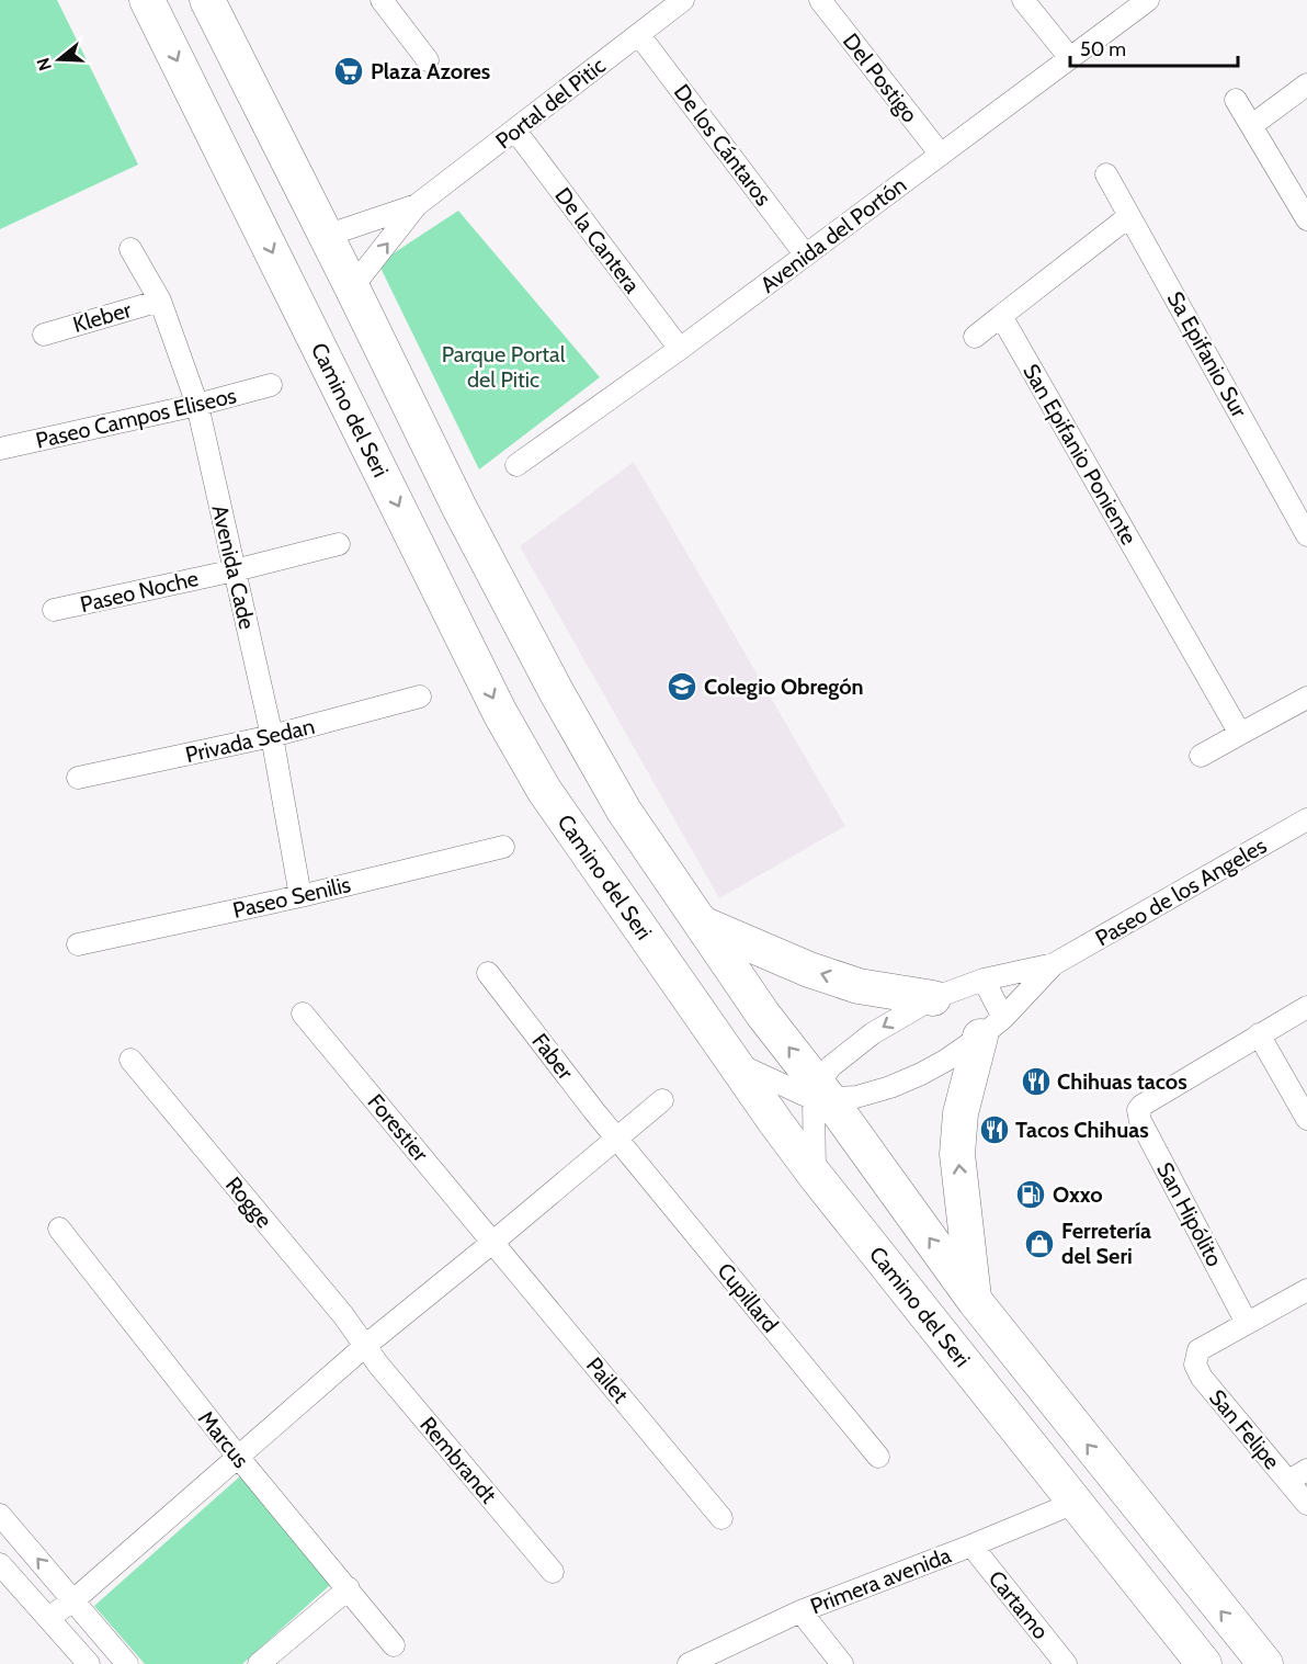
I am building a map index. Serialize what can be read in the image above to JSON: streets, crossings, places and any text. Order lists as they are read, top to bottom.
{
  "streets": {
    "main road": ["Camino del Seri"],
    "street": [
      "Del Postigo",
      "Portal del Pitic",
      "De los Cántaros",
      "Avenida del Portón",
      "De la Cantera",
      "Kleber",
      "Sa Epifanio Sur",
      "Paseo Campos Eliseos",
      "San Epifanio Poniente",
      "Avenida Cade",
      "Paseo Noche",
      "Privada Sedan",
      "Paseo de los Angeles",
      "Paseo Senilis",
      "Faber",
      "Forestier",
      "Rogge",
      "San Hipólito",
      "Cupillard",
      "Pailet",
      "San Felipe",
      "Marcus",
      "Rembrandt",
      "Primera avenida",
      "Cartamo"
    ]
  },
  "crossings": [
    ["Del Postigo", "Avenida del Portón"],
    ["Portal del Pitic", "De los Cántaros"],
    ["Portal del Pitic", "De la Cantera"],
    ["De los Cántaros", "Avenida del Portón"],
    ["Avenida del Portón", "De la Cantera"],
    ["Kleber", "Avenida Cade"],
    ["Camino del Seri", "Primera avenida"],
    ["Paseo Campos Eliseos", "Avenida Cade"],
    ["Avenida Cade", "Paseo Noche"],
    ["Avenida Cade", "Privada Sedan"],
    ["Avenida Cade", "Paseo Senilis"],
    ["Faber", "Cupillard"],
    ["Forestier", "Pailet"],
    ["Rogge", "Rembrandt"],
    ["San Hipólito", "San Felipe"],
    ["Primera avenida", "Cartamo"]
  ],
  "parks": ["Parque Portal del Pitic"],
  "places": {
    "supermarket": ["Plaza Azores"],
    "school or university": ["Colegio Obregón"],
    "restaurant": ["Chihuas tacos", "Tacos Chihuas"],
    "fuel station": ["Oxxo"],
    "shop": ["Ferretería del Seri"]
  },
  "scale_bar": "50 m",
  "north": "left"
}
